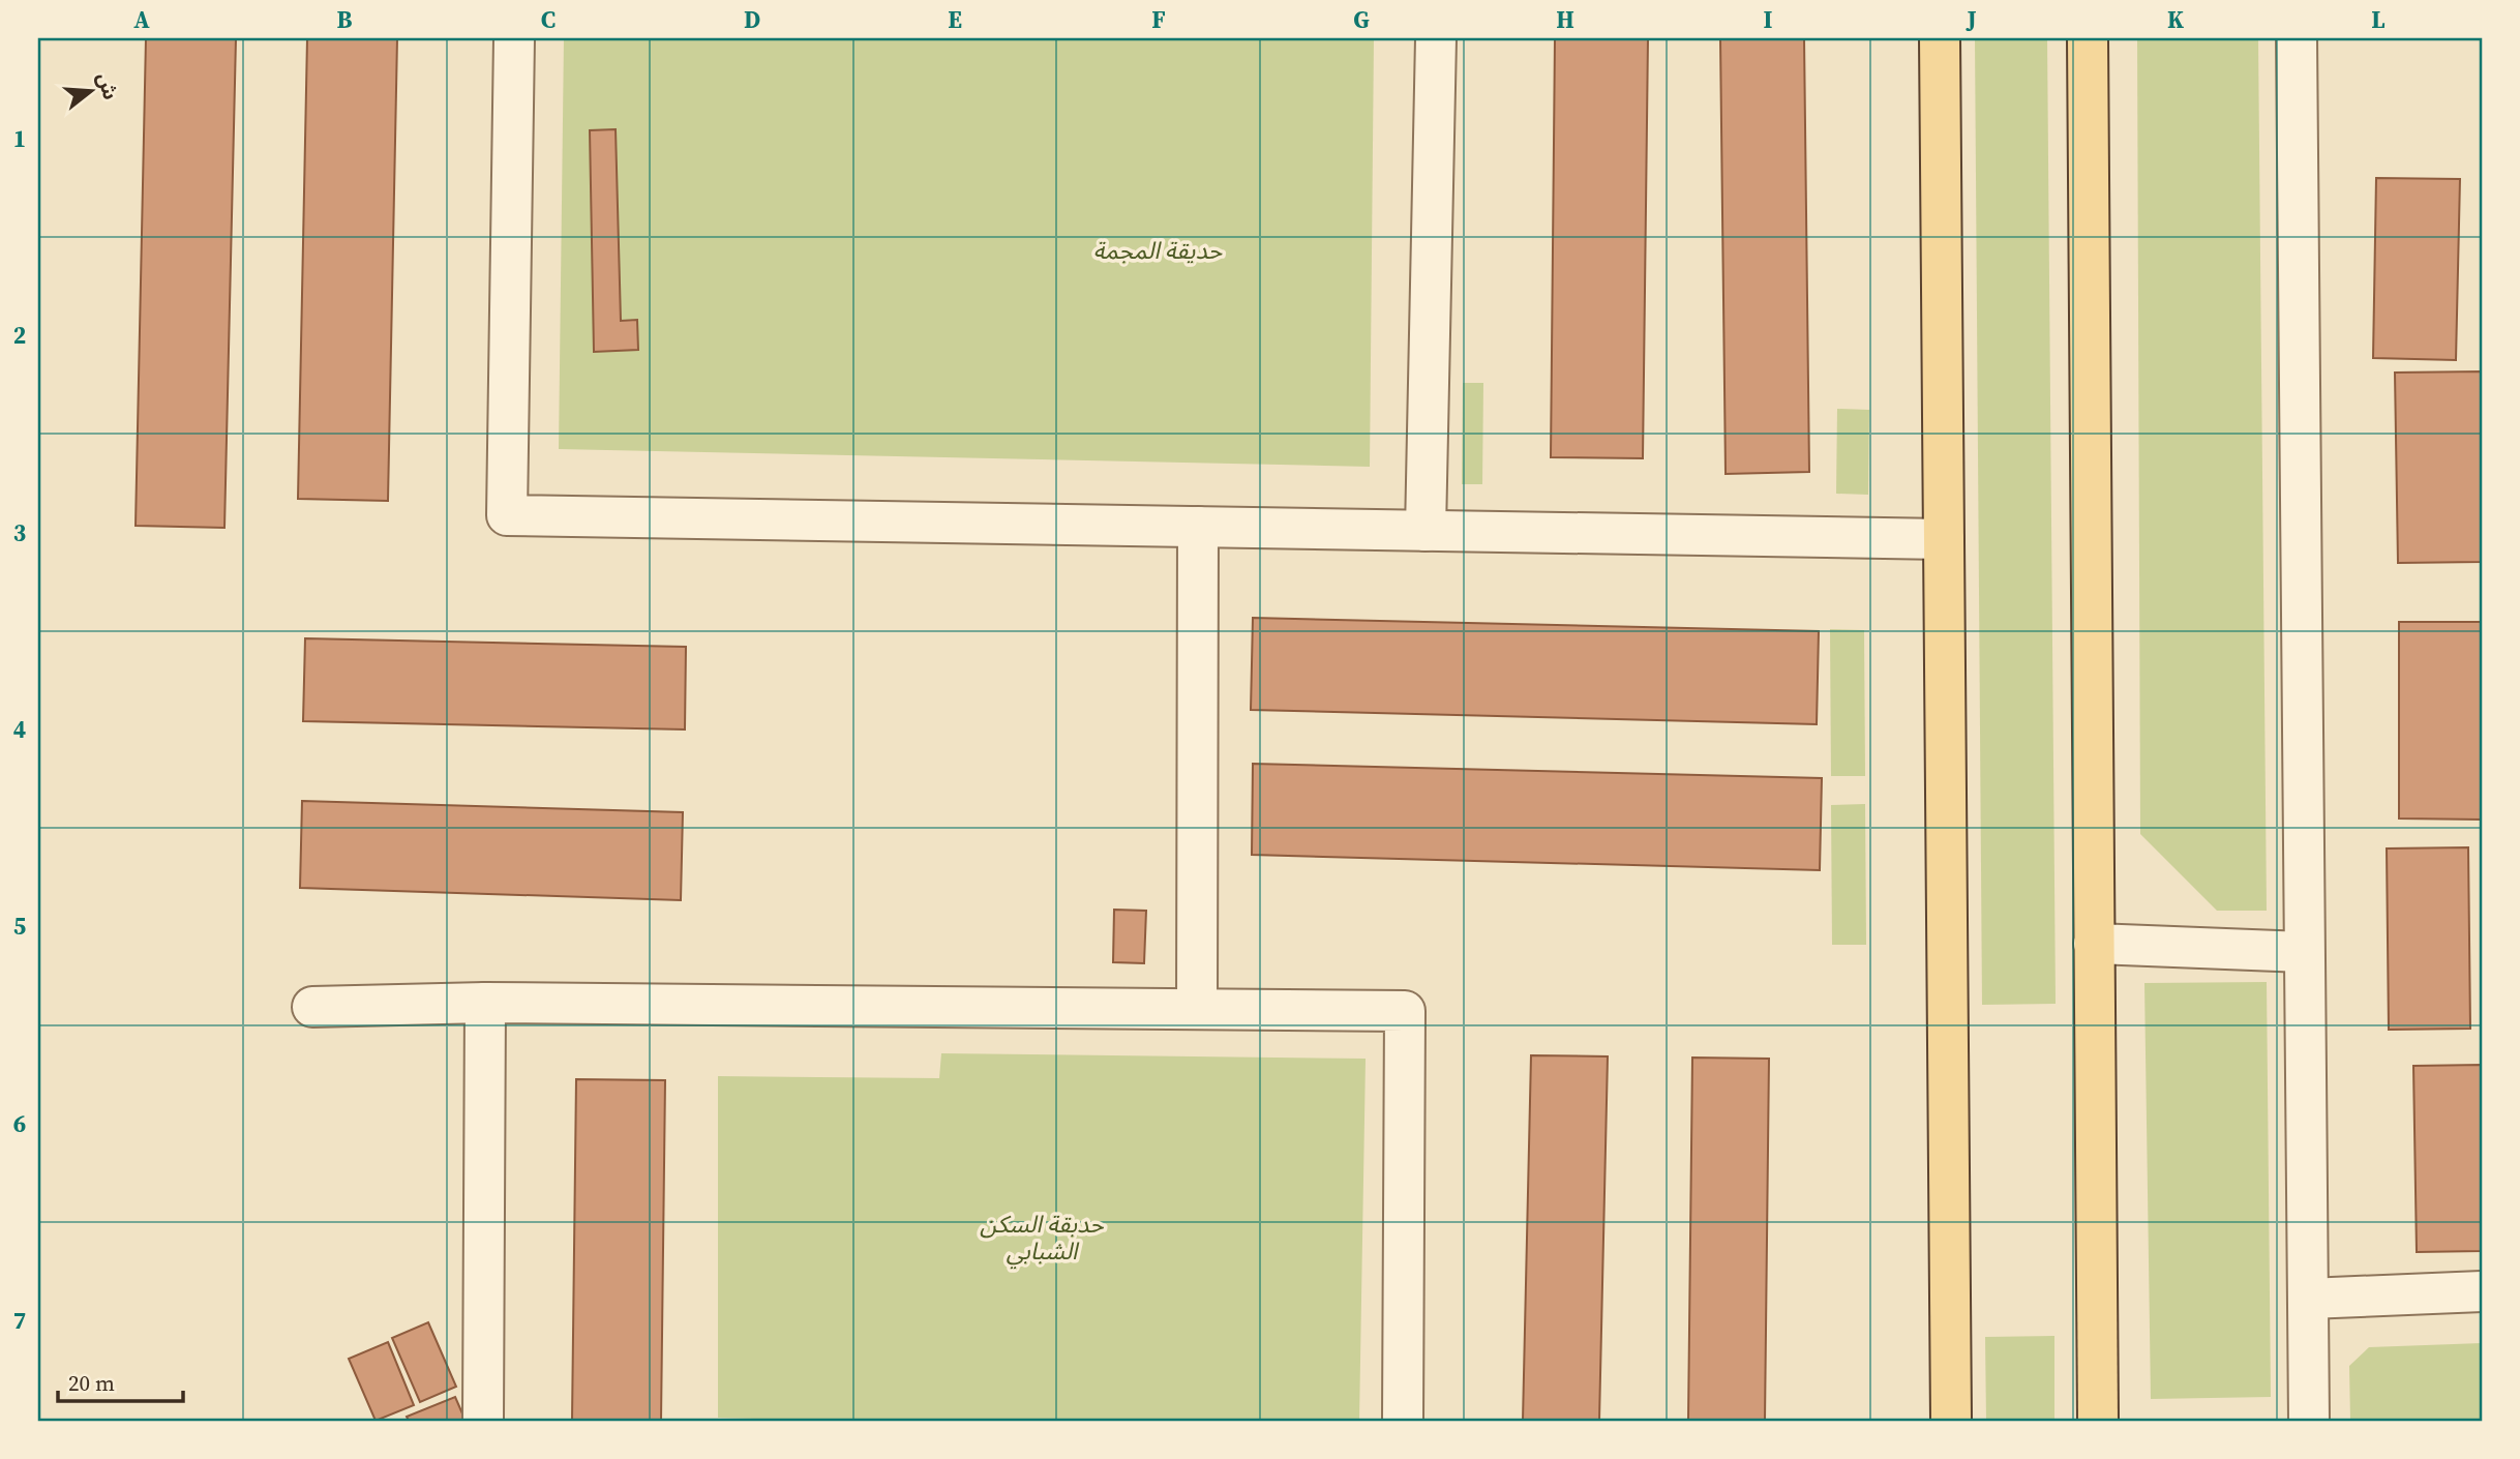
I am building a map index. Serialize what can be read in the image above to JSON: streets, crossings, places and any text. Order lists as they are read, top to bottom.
{
  "parks": ["حديقة المجمة", "حدبقة السكن الشبابي"],
  "scale_bar": "20 m",
  "north": "right",
  "grid": {
    "columns": [
      "A",
      "B",
      "C",
      "D",
      "E",
      "F",
      "G",
      "H",
      "I",
      "J",
      "K",
      "L"
    ],
    "rows": [
      "1",
      "2",
      "3",
      "4",
      "5",
      "6",
      "7"
    ]
  }
}
